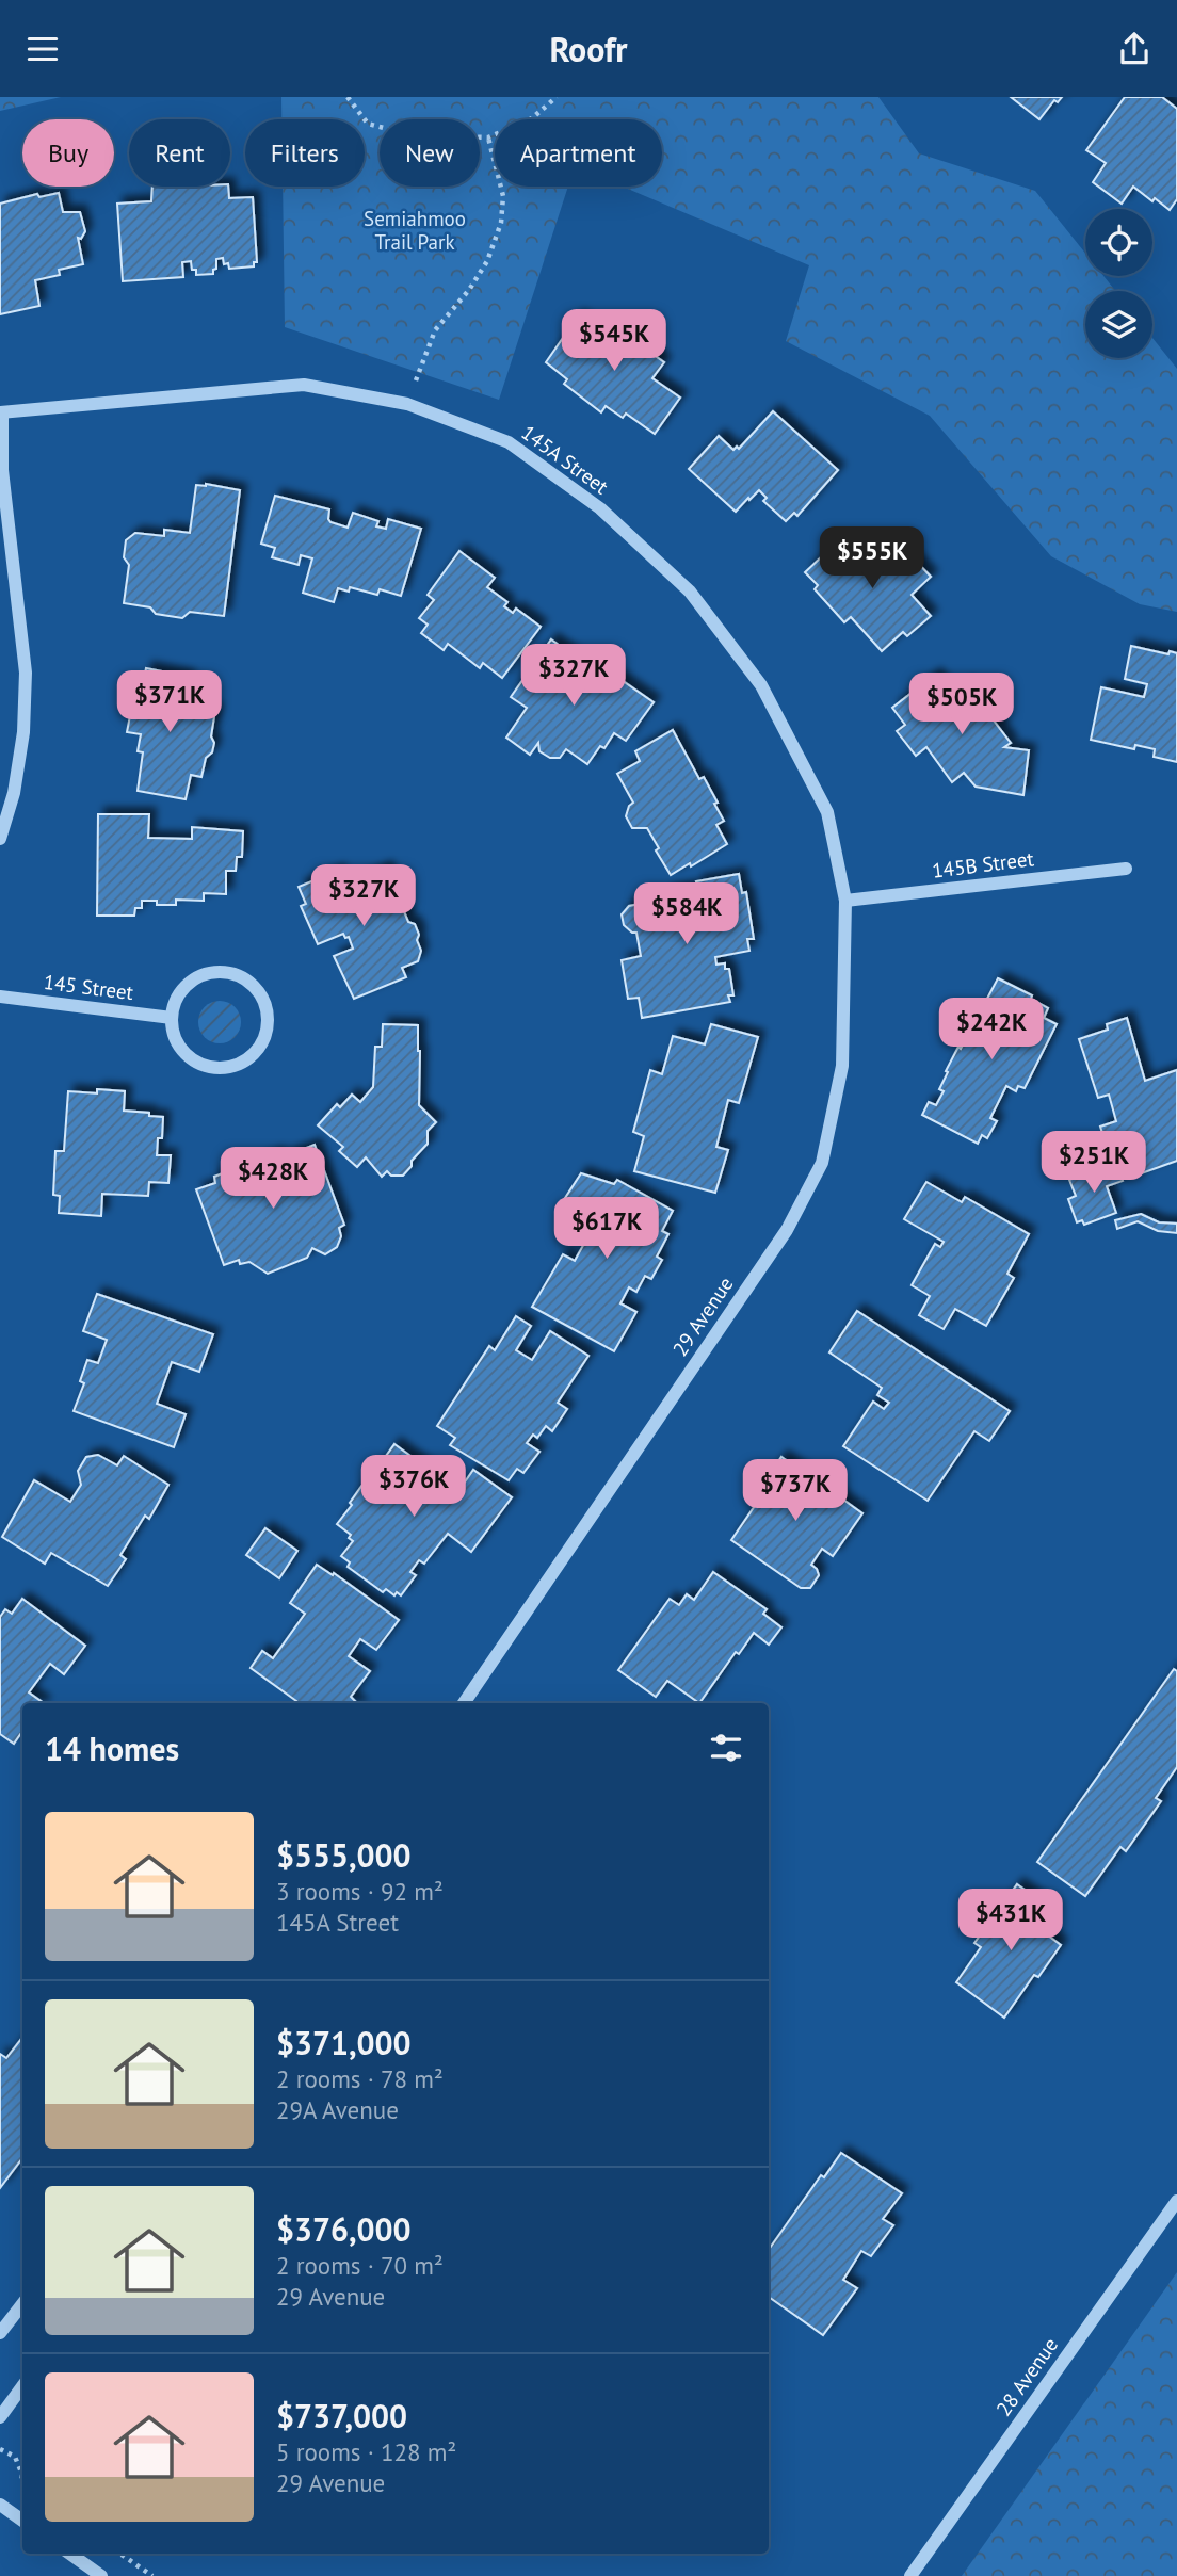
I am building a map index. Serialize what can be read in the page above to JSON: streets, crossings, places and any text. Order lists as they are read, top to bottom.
{
  "streets": {
    "street": [
      "145A Street",
      "145B Street",
      "145 Street",
      "29 Avenue",
      "28 Avenue"
    ]
  },
  "crossings": [
    ["145A Street", "145B Street"],
    ["145A Street", "29 Avenue"],
    ["145B Street", "29 Avenue"]
  ],
  "parks": ["Semiahmoo Trail Park"],
  "page": {
    "header": "Roofr",
    "chip": [
      "Buy",
      "Rent",
      "Filters",
      "New",
      "Apartment"
    ],
    "price": [
      "$545K",
      "$555K",
      "$327K",
      "$371K",
      "$505K",
      "$327K",
      "$584K",
      "$242K",
      "$251K",
      "$428K",
      "$617K",
      "$376K",
      "$737K",
      "$431K"
    ],
    "heading": "14 homes",
    "list": [
      {
        "name": "$555,000",
        "note": "3 rooms · 92 m² · 145A Street"
      },
      {
        "name": "$371,000",
        "note": "2 rooms · 78 m² · 29A Avenue"
      },
      {
        "name": "$376,000",
        "note": "2 rooms · 70 m² · 29 Avenue"
      },
      {
        "name": "$737,000",
        "note": "5 rooms · 128 m² · 29 Avenue"
      }
    ]
  }
}
